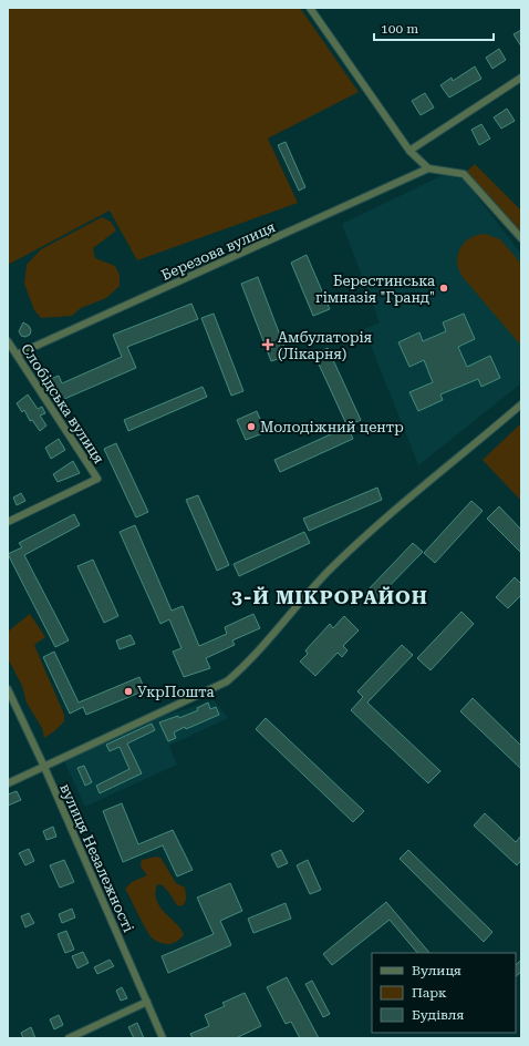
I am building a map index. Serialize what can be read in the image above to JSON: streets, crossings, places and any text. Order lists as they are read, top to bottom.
{
  "streets": {
    "street": ["Березова вулиця", "Слобідська вулиця", "вулиця Незалежності"]
  },
  "crossings": [
    ["Березова вулиця", "Слобідська вулиця"]
  ],
  "districts": ["3-Й МІКРОРАЙОН"],
  "places": {
    "other": ["Берестинська гімназія \"Гранд\"", "Молодіжний центр", "УкрПошта"],
    "health": ["Амбулаторія (Лікарня)"]
  },
  "legend": ["Вулиця", "Парк", "Будівля"],
  "scale_bar": "100 m"
}
